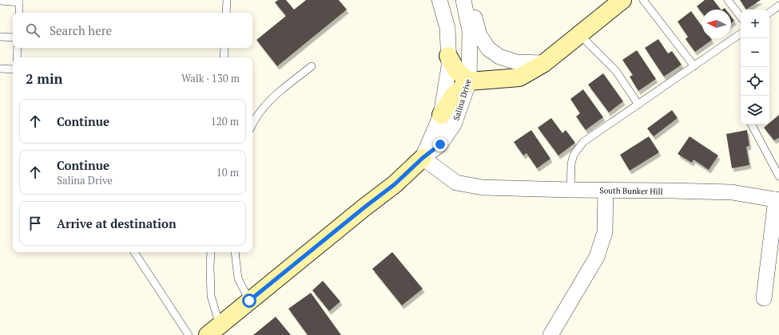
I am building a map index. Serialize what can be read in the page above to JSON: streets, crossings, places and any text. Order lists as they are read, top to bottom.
{
  "streets": {
    "street": ["Salina Drive", "South Bunker Hill"]
  },
  "crossings": [
    ["Salina Drive", "South Bunker Hill"]
  ],
  "north": "left",
  "page": {
    "map_buttons": ["+", "−"],
    "search": "Search here",
    "heading": ["2 min", "Walk · 130 m"],
    "list": [
      ["Continue", "120 m"],
      ["Continue", "Salina Drive", "10 m"],
      "Arrive at destination"
    ]
  }
}
